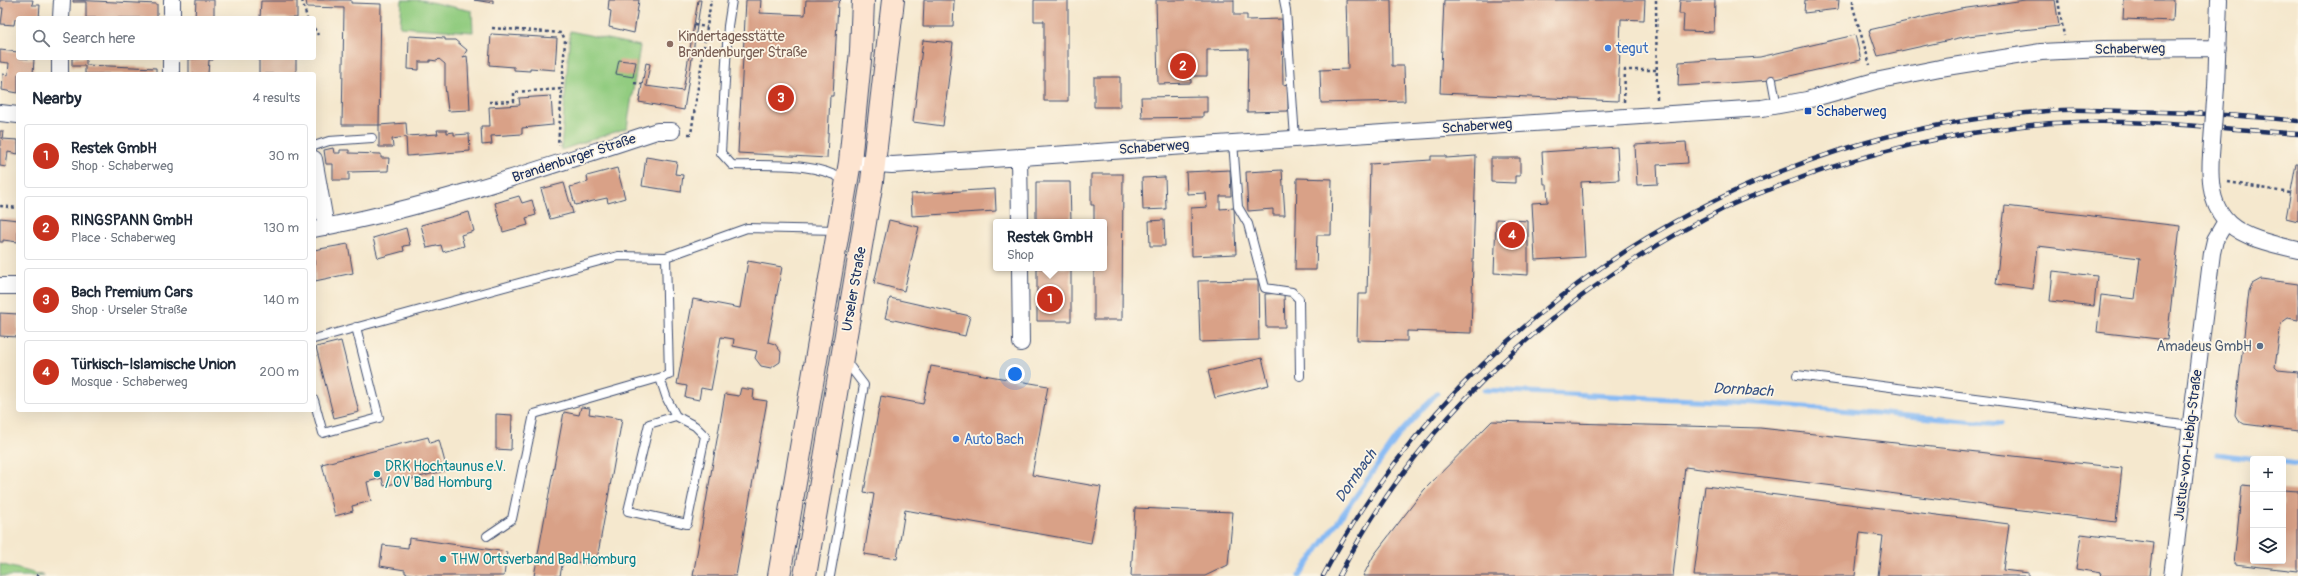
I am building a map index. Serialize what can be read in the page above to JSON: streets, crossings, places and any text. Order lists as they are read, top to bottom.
{
  "streets": {
    "street": [
      "Schaberweg",
      "Brandenburger Straße",
      "Urseler Straße",
      "Justus-von-Liebig-Straße"
    ]
  },
  "crossings": [
    ["Schaberweg", "Urseler Straße"]
  ],
  "water": ["Dornbach"],
  "places": {
    "other": [
      "Kindertagesstätte Brandenburger Straße",
      "tegut",
      "Amadeus GmbH",
      "Auto Bach",
      "DRK Hochtaunus e.V. / OV Bad Homburg",
      "THW Ortsverband Bad Homburg"
    ],
    "transit": ["Schaberweg"]
  },
  "page": {
    "search": "Search here",
    "pins": [
      "2",
      "3",
      "4",
      "1"
    ],
    "heading": ["Nearby", "4 results"],
    "list": [
      {
        "mark": "1",
        "name": "Restek GmbH",
        "note": "Shop · Schaberweg",
        "value": "30 m"
      },
      {
        "mark": "2",
        "name": "RINGSPANN GmbH",
        "note": "Place · Schaberweg",
        "value": "130 m"
      },
      {
        "mark": "3",
        "name": "Bach Premium Cars",
        "note": "Shop · Urseler Straße",
        "value": "140 m"
      },
      {
        "mark": "4",
        "name": "Türkisch-Islamische Union",
        "note": "Mosque · Schaberweg",
        "value": "200 m"
      }
    ],
    "popup": ["Restek GmbH", "Shop"],
    "map_buttons": ["+", "−"]
  }
}
